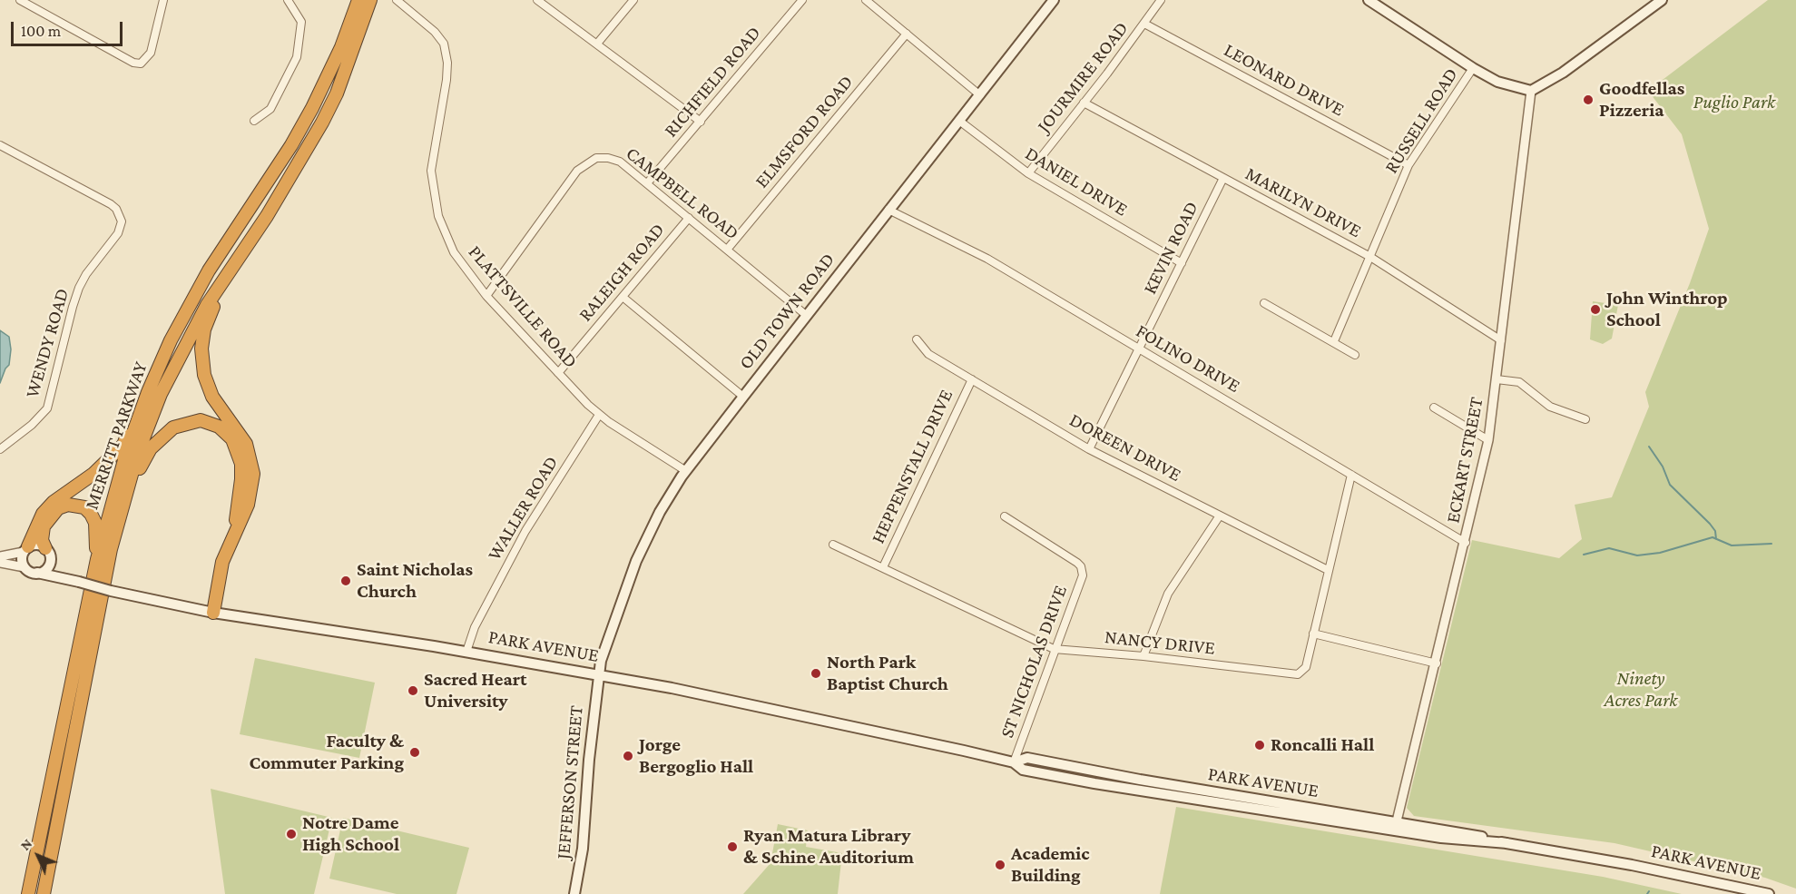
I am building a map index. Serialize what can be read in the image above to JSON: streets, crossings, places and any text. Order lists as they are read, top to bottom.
{
  "streets": {
    "highway": ["MERRITT PARKWAY"],
    "main road": ["OLD TOWN ROAD", "PARK AVENUE", "JEFFERSON STREET"],
    "street": [
      "JOURMIRE ROAD",
      "LEONARD DRIVE",
      "RICHFIELD ROAD",
      "RUSSELL ROAD",
      "ELMSFORD ROAD",
      "DANIEL DRIVE",
      "CAMPBELL ROAD",
      "MARILYN DRIVE",
      "KEVIN ROAD",
      "RALEIGH ROAD",
      "PLATTSVILLE ROAD",
      "WENDY ROAD",
      "FOLINO DRIVE",
      "DOREEN DRIVE",
      "ECKART STREET",
      "HEPPENSTALL DRIVE",
      "WALLER ROAD",
      "NANCY DRIVE",
      "ST NICHOLAS DRIVE"
    ]
  },
  "crossings": [
    ["JOURMIRE ROAD", "LEONARD DRIVE"],
    ["JOURMIRE ROAD", "DANIEL DRIVE"],
    ["JOURMIRE ROAD", "MARILYN DRIVE"],
    ["LEONARD DRIVE", "RUSSELL ROAD"],
    ["RICHFIELD ROAD", "CAMPBELL ROAD"],
    ["RUSSELL ROAD", "MARILYN DRIVE"],
    ["ELMSFORD ROAD", "CAMPBELL ROAD"],
    ["DANIEL DRIVE", "KEVIN ROAD"],
    ["DANIEL DRIVE", "OLD TOWN ROAD"],
    ["CAMPBELL ROAD", "RALEIGH ROAD"],
    ["CAMPBELL ROAD", "PLATTSVILLE ROAD"],
    ["CAMPBELL ROAD", "OLD TOWN ROAD"],
    ["MARILYN DRIVE", "KEVIN ROAD"],
    ["MARILYN DRIVE", "ECKART STREET"],
    ["KEVIN ROAD", "FOLINO DRIVE"],
    ["KEVIN ROAD", "DOREEN DRIVE"],
    ["RALEIGH ROAD", "PLATTSVILLE ROAD"],
    ["PLATTSVILLE ROAD", "OLD TOWN ROAD"],
    ["PLATTSVILLE ROAD", "WALLER ROAD"],
    ["OLD TOWN ROAD", "FOLINO DRIVE"],
    ["OLD TOWN ROAD", "PARK AVENUE"],
    ["OLD TOWN ROAD", "JEFFERSON STREET"],
    ["FOLINO DRIVE", "ECKART STREET"],
    ["FOLINO DRIVE", "NANCY DRIVE"],
    ["DOREEN DRIVE", "HEPPENSTALL DRIVE"],
    ["DOREEN DRIVE", "NANCY DRIVE"],
    ["ECKART STREET", "PARK AVENUE"],
    ["HEPPENSTALL DRIVE", "NANCY DRIVE"],
    ["WALLER ROAD", "PARK AVENUE"],
    ["NANCY DRIVE", "ST NICHOLAS DRIVE"],
    ["PARK AVENUE", "ST NICHOLAS DRIVE"],
    ["PARK AVENUE", "JEFFERSON STREET"]
  ],
  "parks": ["Puglio Park", "Ninety Acres Park"],
  "places": [
    "Goodfellas Pizzeria",
    "John Winthrop School",
    "Saint Nicholas Church",
    "North Park Baptist Church",
    "Sacred Heart University",
    "Roncalli Hall",
    "Faculty & Commuter Parking",
    "Jorge Bergoglio Hall",
    "Notre Dame High School",
    "Ryan Matura Library & Schine Auditorium",
    "Academic Building"
  ],
  "scale_bar": "100 m",
  "north": "top left"
}
